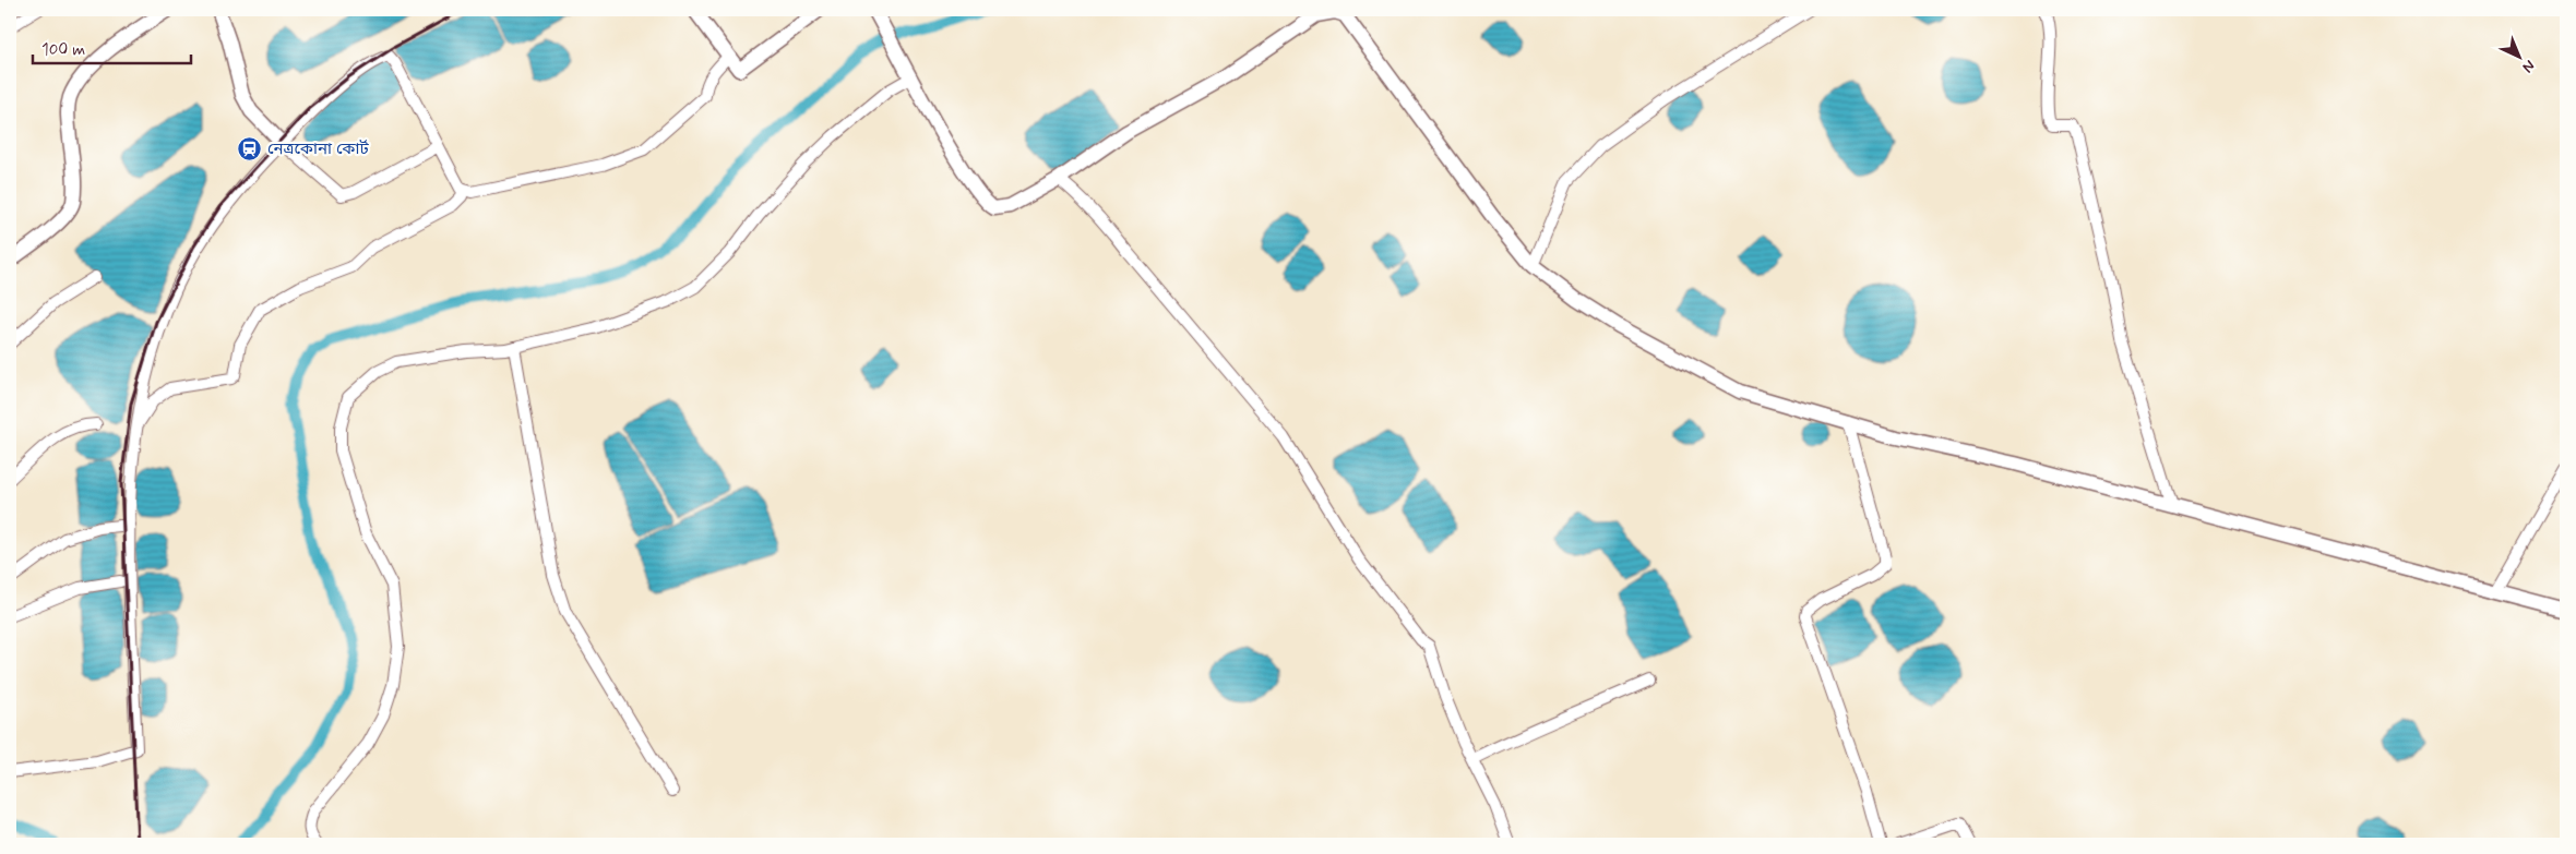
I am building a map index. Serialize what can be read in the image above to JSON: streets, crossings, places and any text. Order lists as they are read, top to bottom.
{
  "places": {
    "station": ["নেত্রকোনা কোর্ট"]
  },
  "scale_bar": "100 m",
  "north": "bottom right"
}
